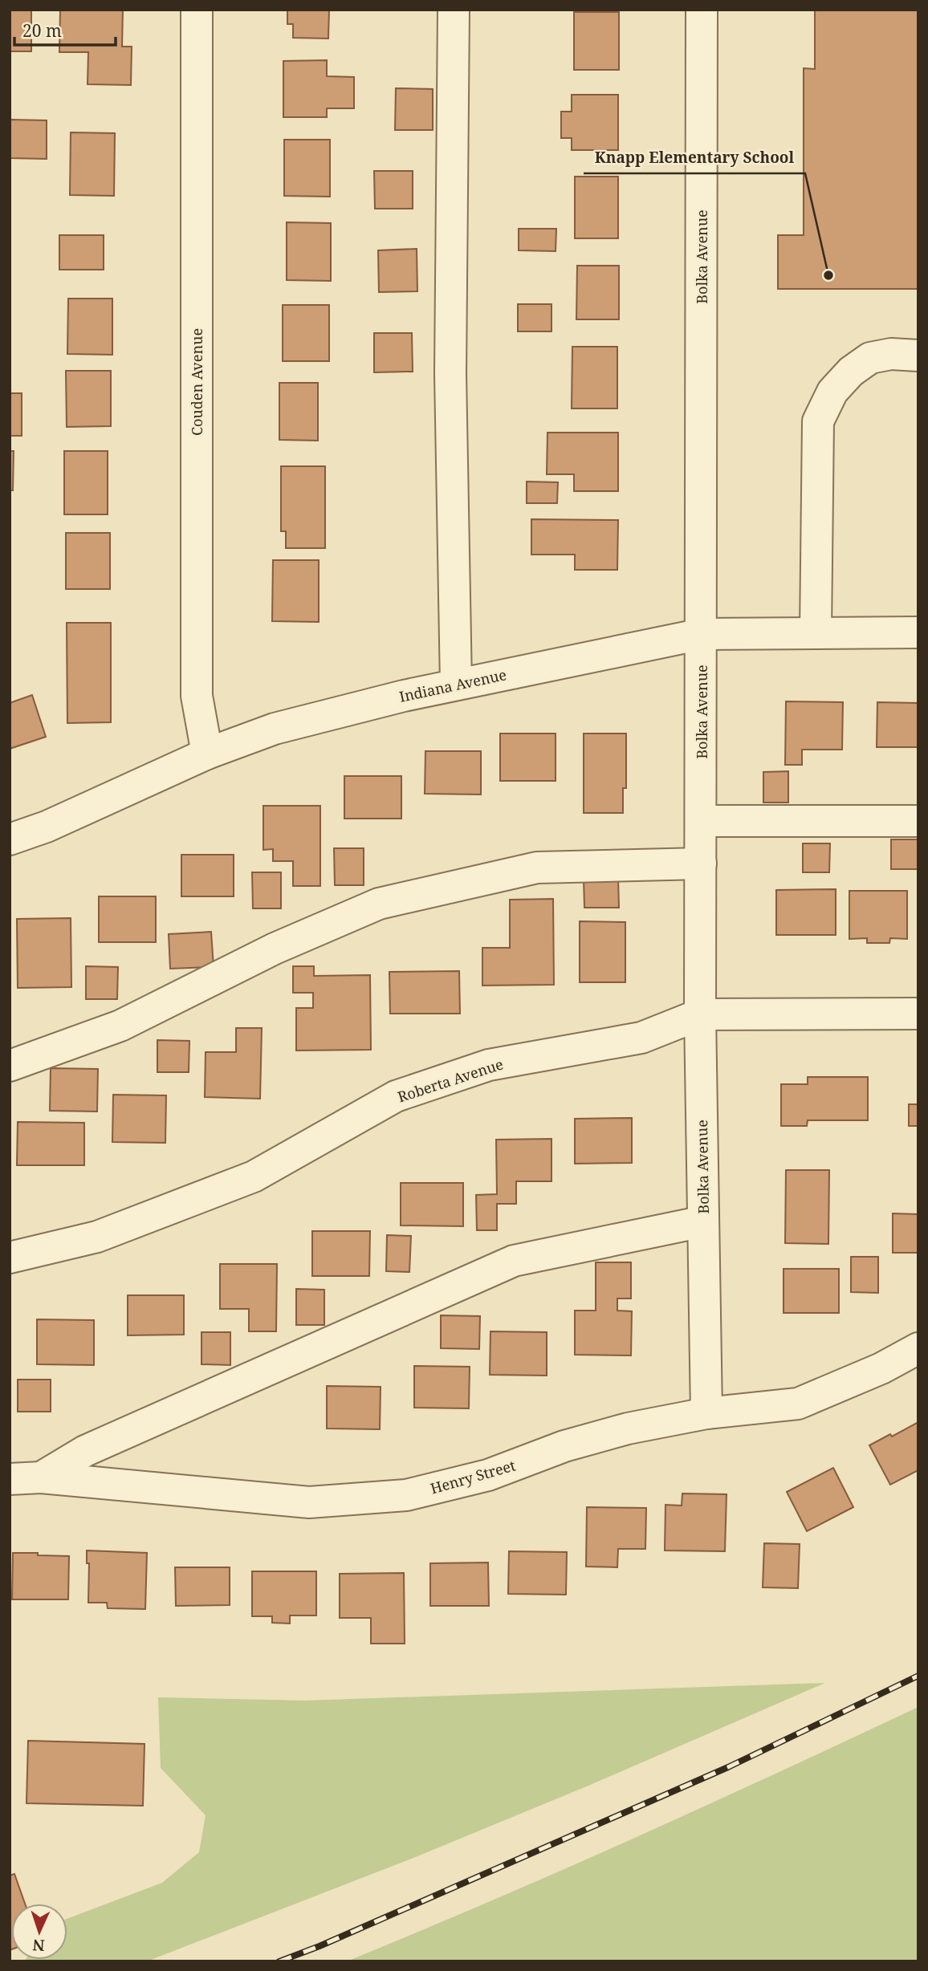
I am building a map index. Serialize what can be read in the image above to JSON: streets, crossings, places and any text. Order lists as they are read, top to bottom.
{
  "streets": {
    "street": [
      "Bolka Avenue",
      "Couden Avenue",
      "Indiana Avenue",
      "Roberta Avenue",
      "Henry Street"
    ]
  },
  "crossings": [
    ["Bolka Avenue", "Indiana Avenue"],
    ["Bolka Avenue", "Roberta Avenue"],
    ["Bolka Avenue", "Henry Street"],
    ["Couden Avenue", "Indiana Avenue"]
  ],
  "places": ["Knapp Elementary School"],
  "scale_bar": "20 m",
  "north": "bottom"
}
